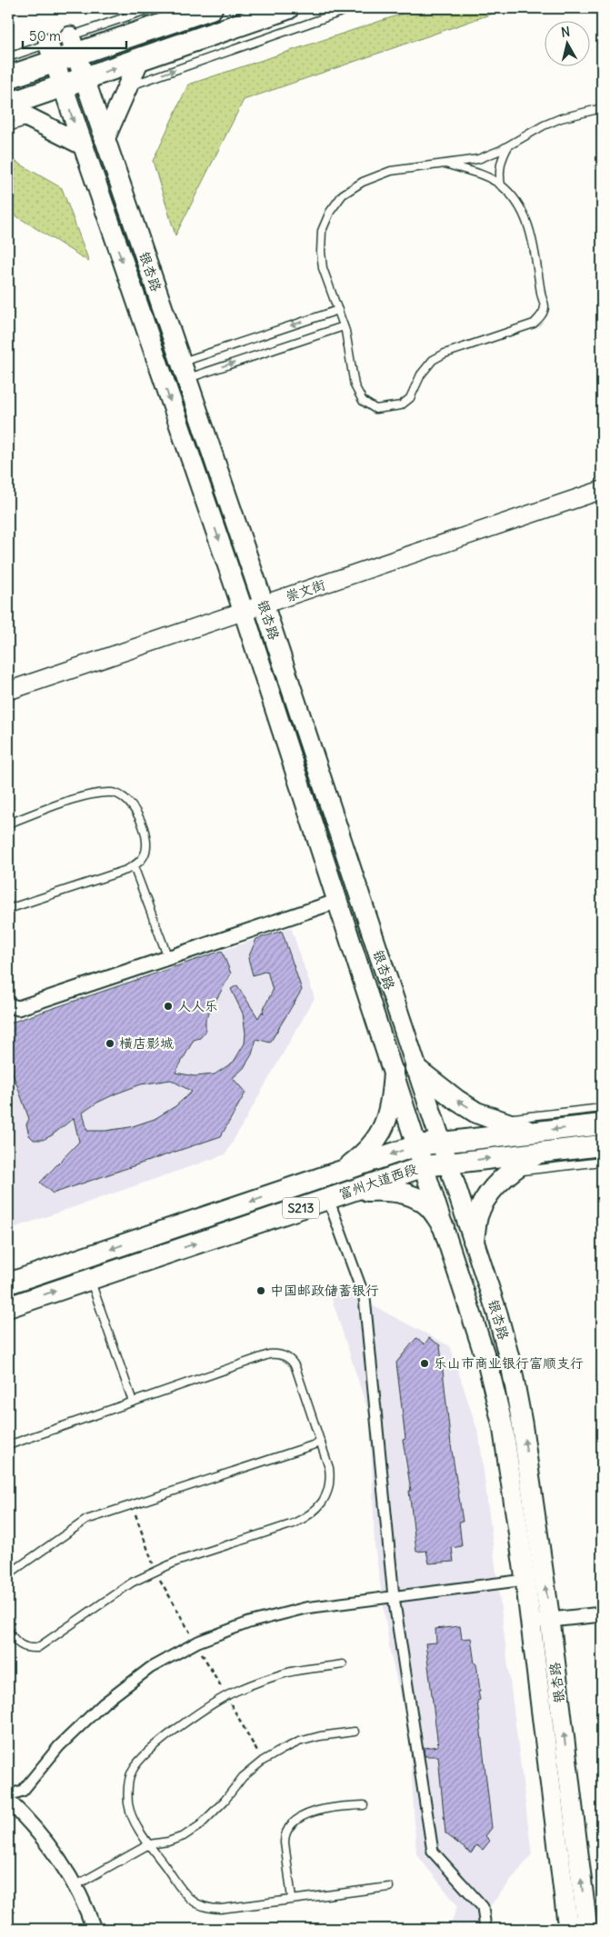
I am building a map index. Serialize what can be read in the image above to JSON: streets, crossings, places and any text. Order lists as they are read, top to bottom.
{
  "streets": {
    "main road": ["银杏路", "富州大道西段", "S213"],
    "street": ["崇文街"]
  },
  "crossings": [
    ["银杏路", "崇文街"],
    ["银杏路", "富州大道西段"]
  ],
  "places": [
    "人人乐",
    "横店影城",
    "中国邮政储蓄银行",
    "乐山市商业银行富顺支行"
  ],
  "scale_bar": "50 m",
  "north": "top"
}
